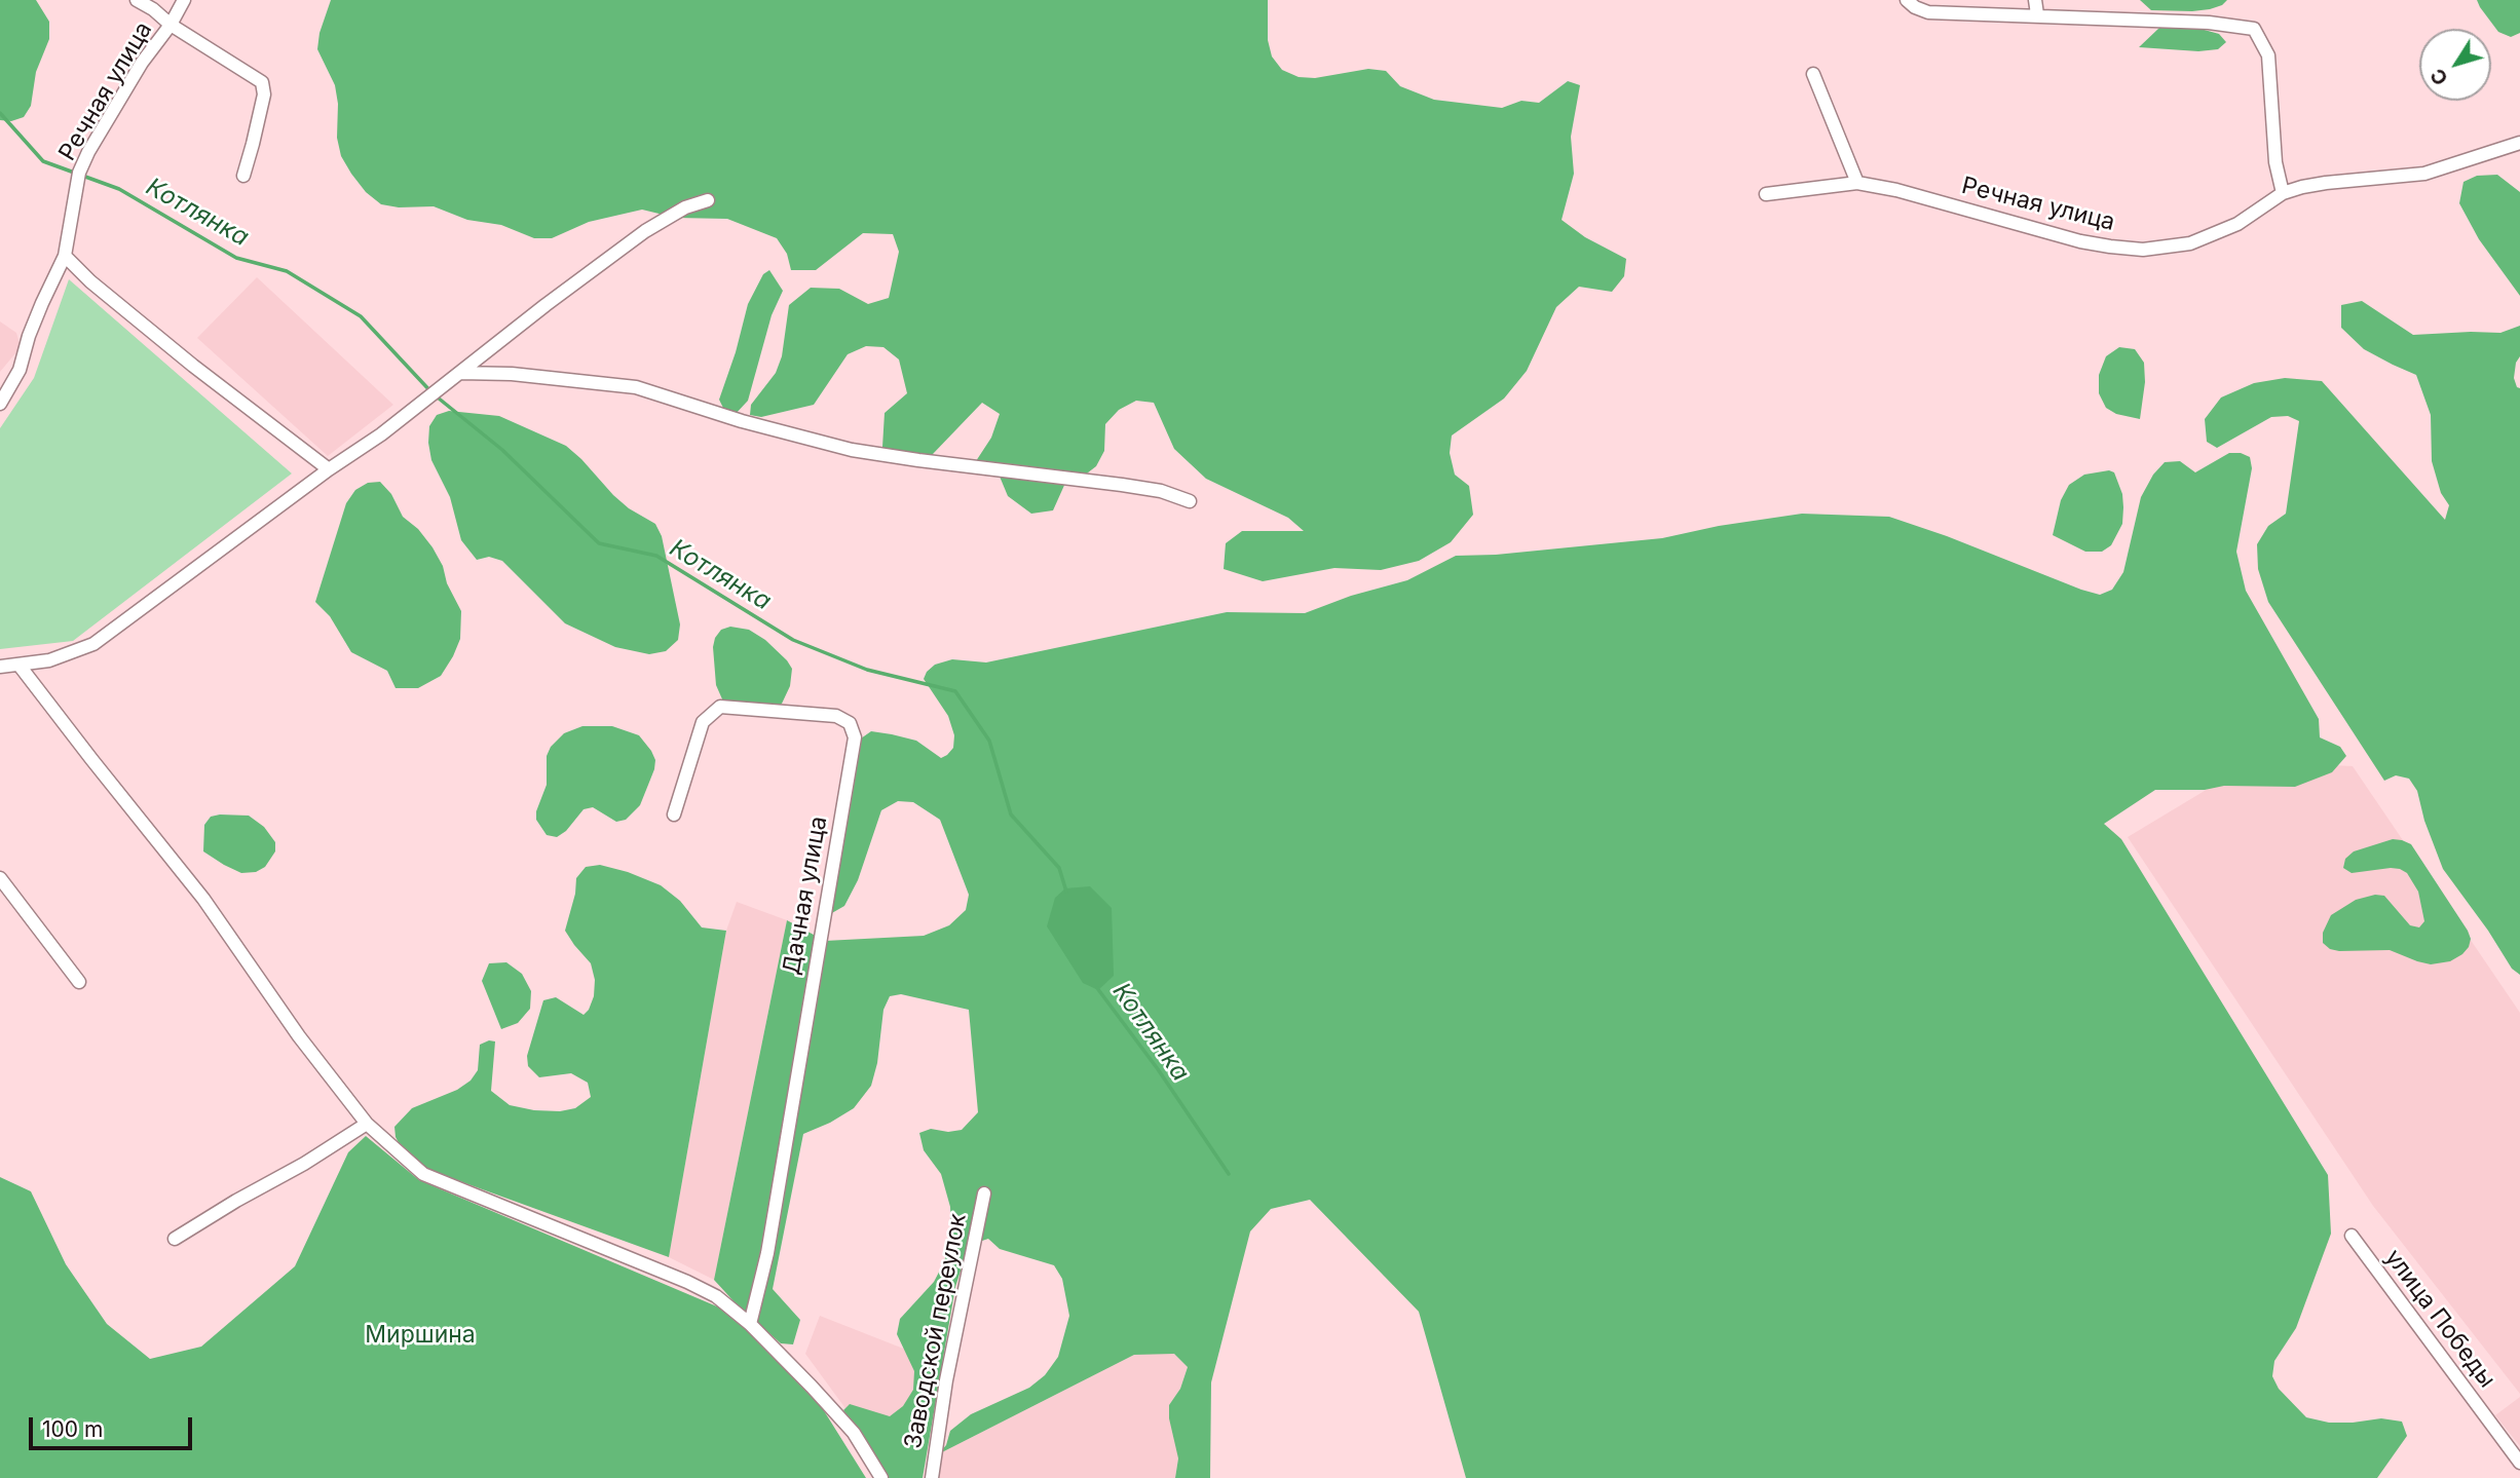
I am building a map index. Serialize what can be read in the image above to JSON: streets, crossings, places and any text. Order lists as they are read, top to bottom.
{
  "streets": {
    "street": [
      "Речная улица",
      "Дачная улица",
      "улица Победы",
      "Заводской переулок"
    ]
  },
  "water": ["Котлянка"],
  "parks": ["Миршина"],
  "scale_bar": "100 m",
  "north": "bottom left"
}
